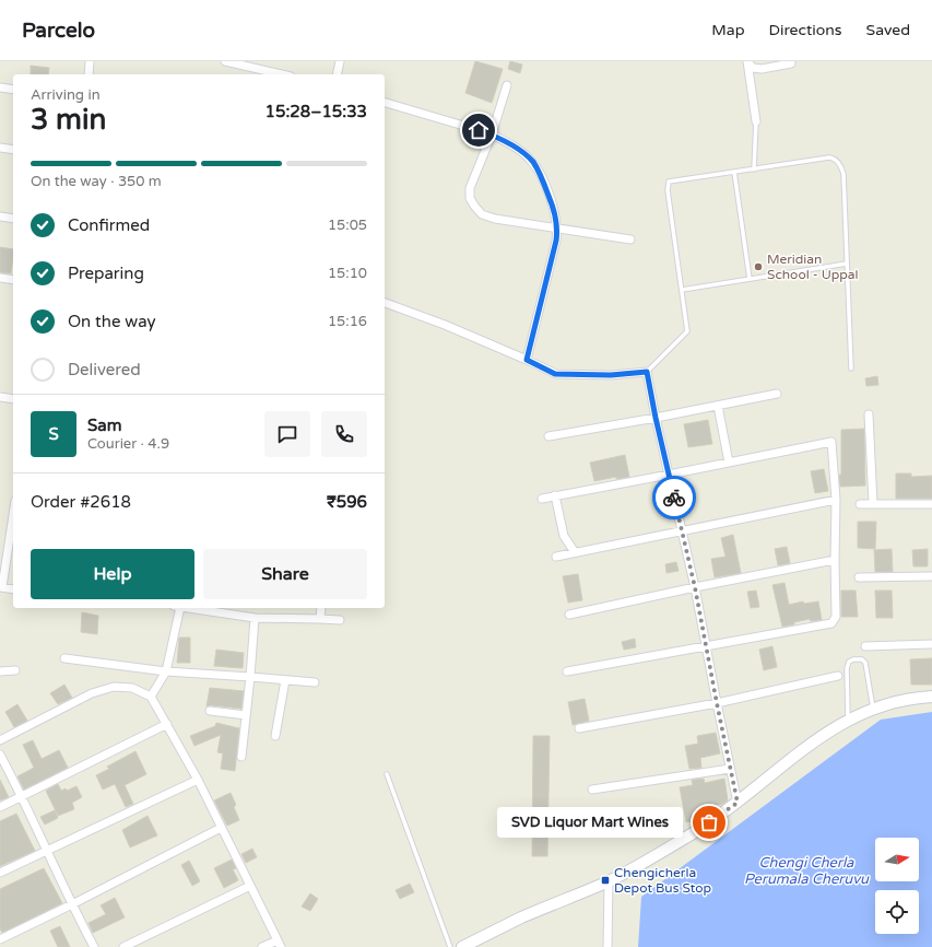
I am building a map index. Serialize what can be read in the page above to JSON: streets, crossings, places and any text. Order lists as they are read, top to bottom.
{
  "water": ["Chengi Cherla Perumala Cheruvu"],
  "places": {
    "other": ["Meridian School - Uppal", "SVD Liquor Mart Wines"],
    "transit": ["Chengicherla Depot Bus Stop"]
  },
  "north": "right",
  "page": {
    "header": "Parcelo",
    "nav": ["Map", "Directions", "Saved"],
    "heading": ["3 min", "Arriving in", "15:28–15:33"],
    "panel": [
      "Sam",
      "Courier · 4.9",
      "Order #2618",
      "₹596"
    ],
    "bar": "On the way · 350 m",
    "list": [
      ["Confirmed", "15:05"],
      ["Preparing", "15:10"],
      ["On the way", "15:16"],
      "Delivered"
    ],
    "round": "S",
    "buttons": ["Help", "Share"],
    "bubble": "SVD Liquor Mart Wines"
  }
}
